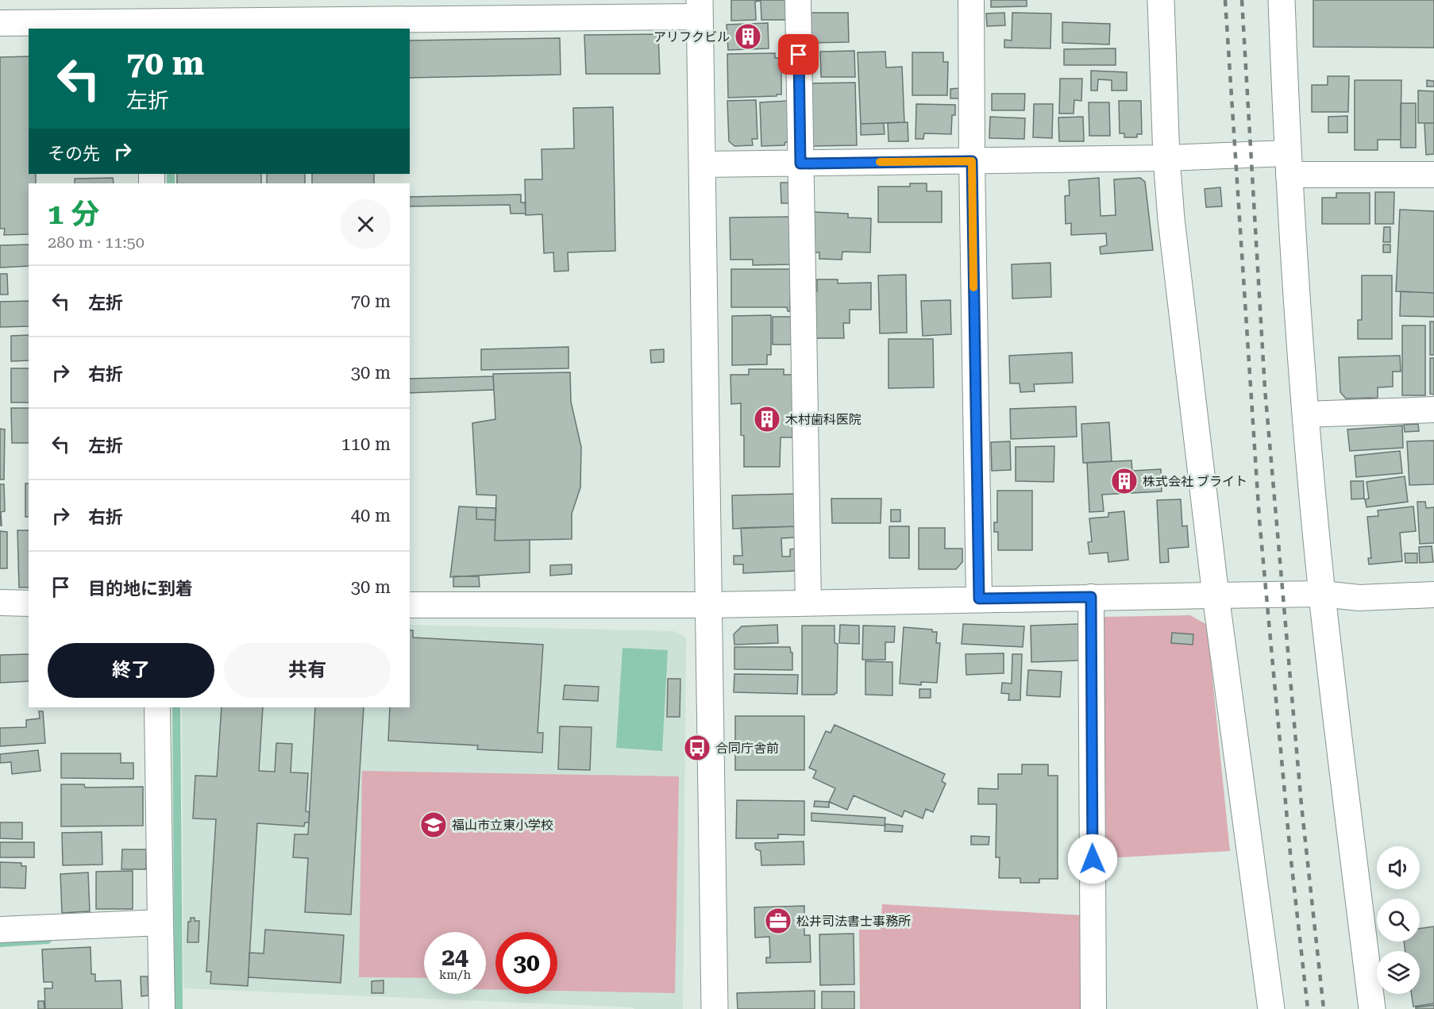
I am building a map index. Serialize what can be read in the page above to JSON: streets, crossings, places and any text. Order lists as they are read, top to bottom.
{
  "places": {
    "building": ["アリフクビル", "木村歯科医院", "株式会社 ブライト"],
    "bus stop": ["合同庁舎前"],
    "school or university": ["福山市立東小学校"],
    "office": ["松井司法書士事務所"]
  },
  "page": {
    "turn": ["70 m", "左折"],
    "then": "その先",
    "heading": ["1 分", "280 m · 11:50"],
    "list": [
      {
        "name": "左折",
        "value": "70 m"
      },
      {
        "name": "右折",
        "value": "30 m"
      },
      {
        "name": "左折",
        "value": "110 m"
      },
      {
        "name": "右折",
        "value": "40 m"
      },
      {
        "name": "目的地に到着",
        "value": "30 m"
      }
    ],
    "buttons": ["終了", "共有"],
    "speed": "24 km/h",
    "limit": "30"
  }
}
